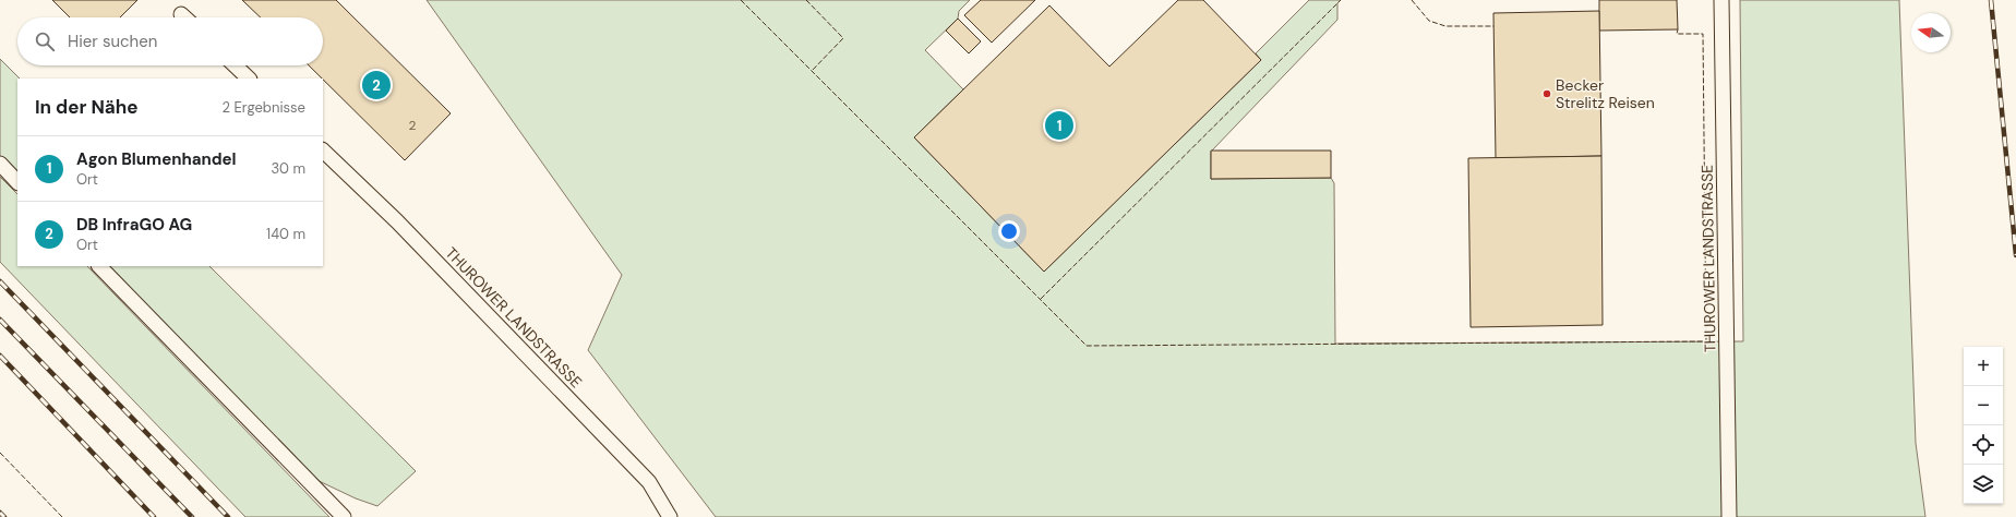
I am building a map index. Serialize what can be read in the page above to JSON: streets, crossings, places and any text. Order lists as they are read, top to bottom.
{
  "streets": {
    "lane": ["THUROWER LANDSTRASSE"]
  },
  "places": ["Becker Strelitz Reisen"],
  "house_numbers": ["2"],
  "north": "left",
  "page": {
    "search": "Hier suchen",
    "pins": ["2", "1"],
    "heading": ["In der Nähe", "2 Ergebnisse"],
    "list": [
      {
        "mark": "1",
        "name": "Agon Blumenhandel",
        "note": "Ort",
        "value": "30 m"
      },
      {
        "mark": "2",
        "name": "DB InfraGO AG",
        "note": "Ort",
        "value": "140 m"
      }
    ],
    "map_buttons": ["+", "−"]
  }
}
